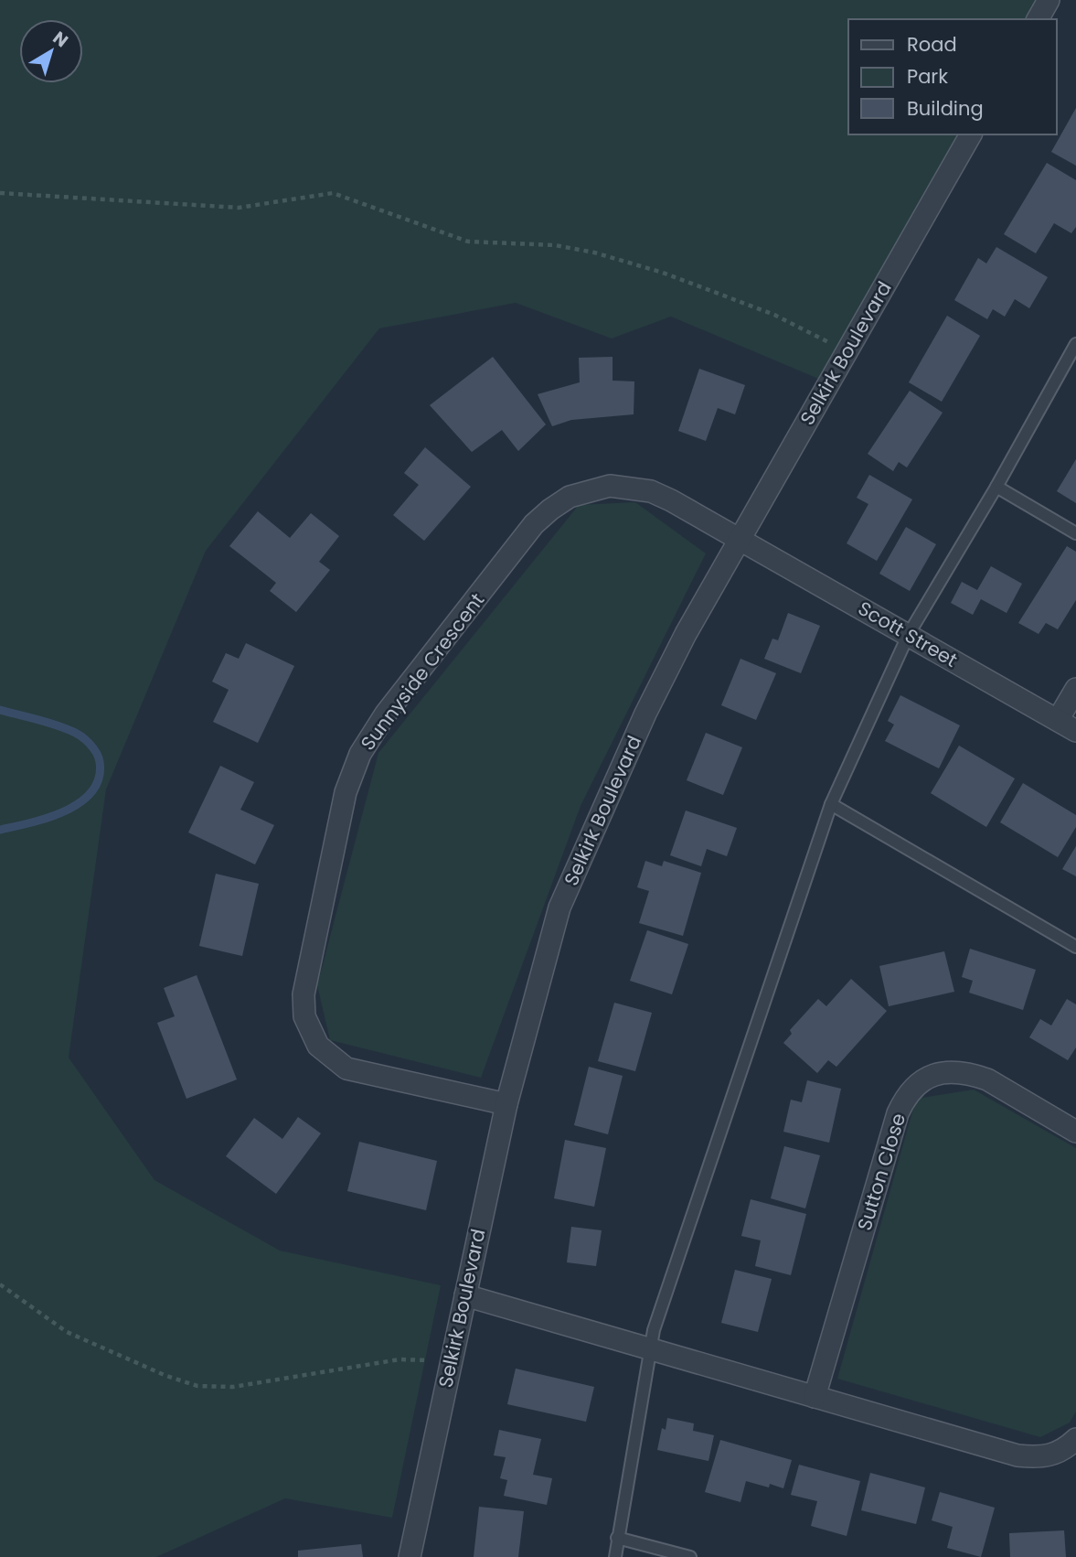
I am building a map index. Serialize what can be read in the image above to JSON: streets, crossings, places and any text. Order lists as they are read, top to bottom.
{
  "streets": {
    "street": [
      "Selkirk Boulevard",
      "Scott Street",
      "Sunnyside Crescent",
      "Sutton Close"
    ]
  },
  "crossings": [
    ["Selkirk Boulevard", "Scott Street"],
    ["Selkirk Boulevard", "Sunnyside Crescent"],
    ["Scott Street", "Sunnyside Crescent"]
  ],
  "legend": ["Road", "Park", "Building"],
  "north": "top right"
}
